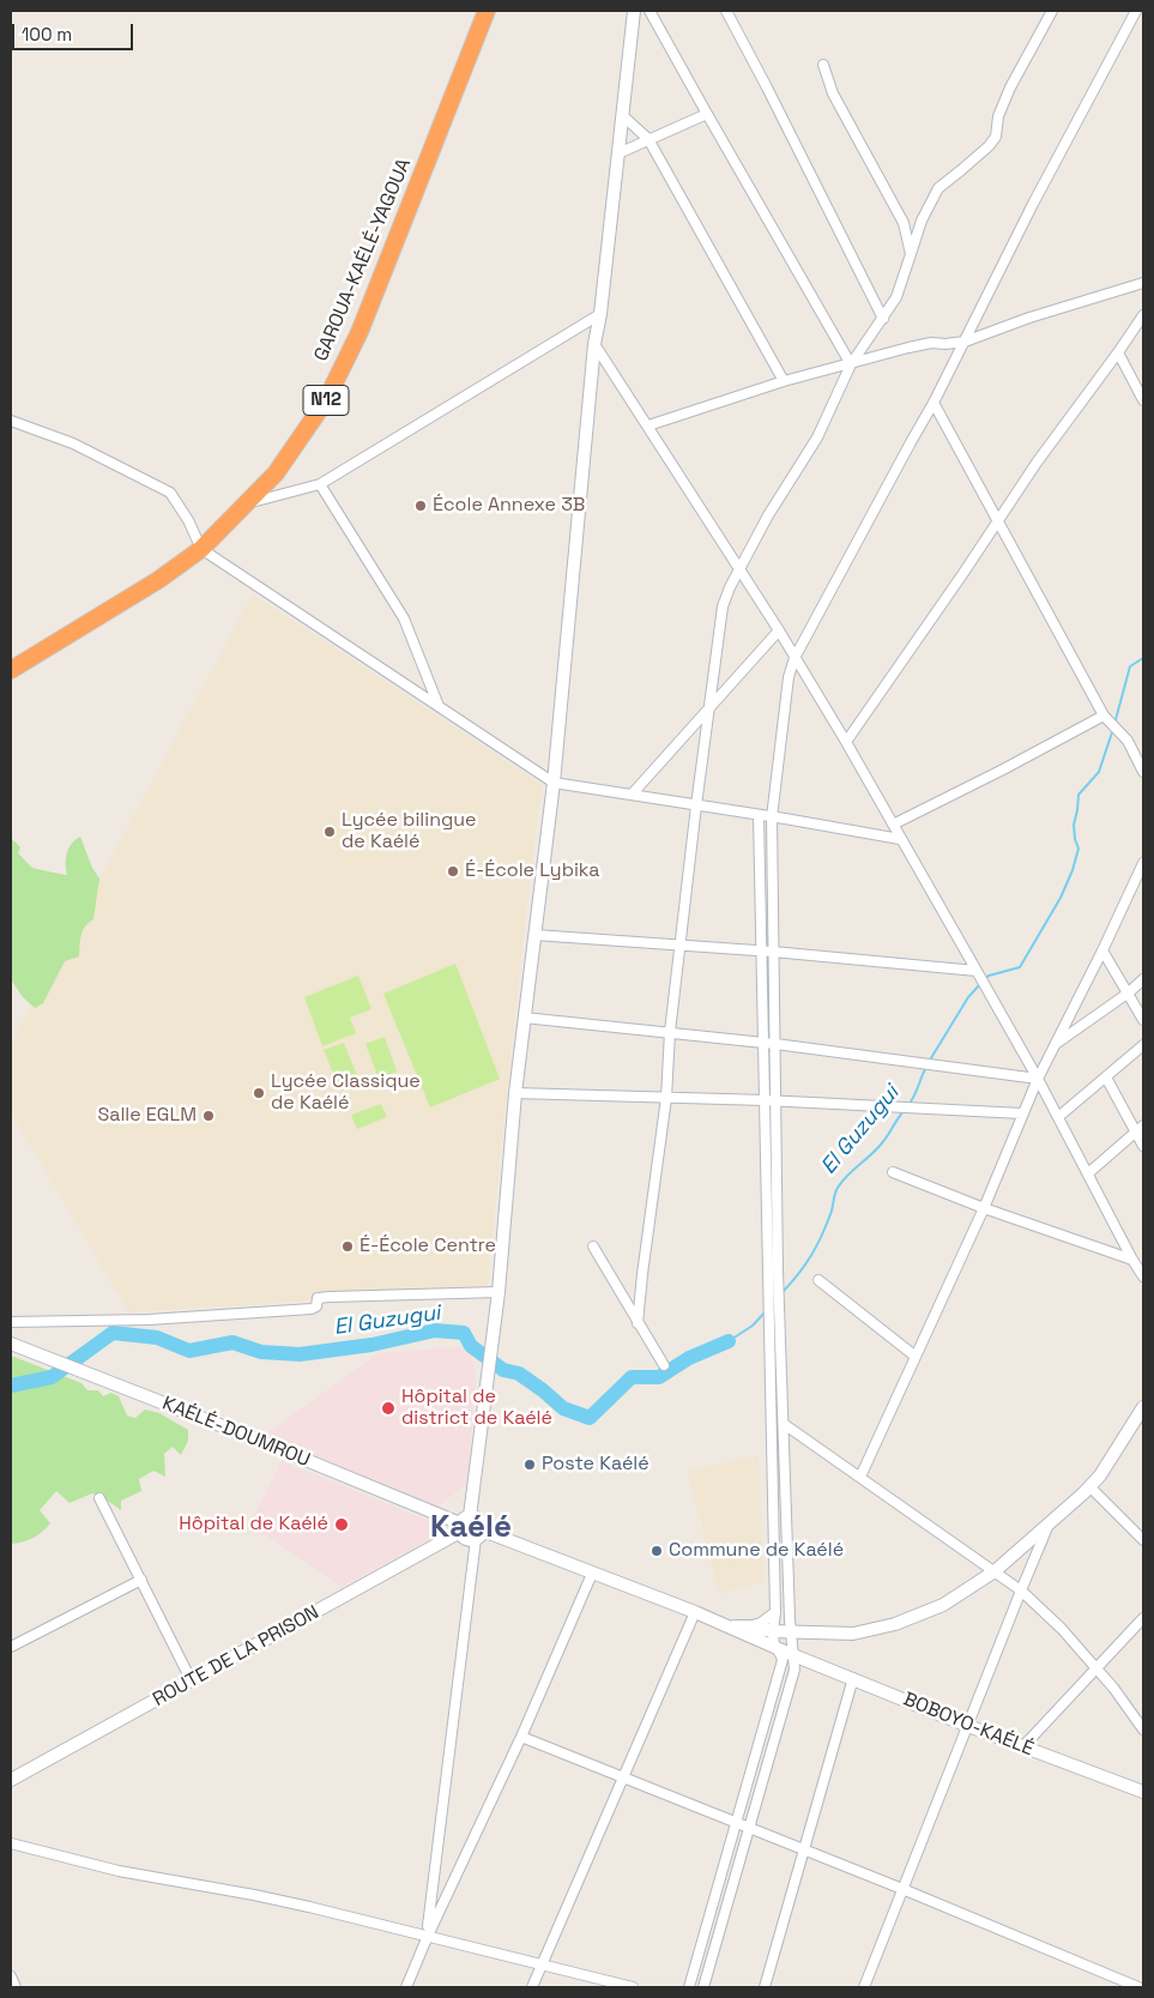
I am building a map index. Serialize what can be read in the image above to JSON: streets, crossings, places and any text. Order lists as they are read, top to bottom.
{
  "streets": {
    "highway": ["GAROUA-KAÉLÉ-YAGOUA", "N12"],
    "main road": ["KAÉLÉ-DOUMROU", "ROUTE DE LA PRISON", "BOBOYO-KAÉLÉ"]
  },
  "crossings": [
    ["KAÉLÉ-DOUMROU", "ROUTE DE LA PRISON"]
  ],
  "districts": ["Kaélé"],
  "water": ["El Guzugui"],
  "places": [
    "École Annexe 3B",
    "Lycée bilingue de Kaélé",
    "É-École Lybika",
    "Lycée Classique de Kaélé",
    "Salle EGLM",
    "É-École Centre",
    "Hôpital de district de Kaélé",
    "Poste Kaélé",
    "Hôpital de Kaélé",
    "Commune de Kaélé"
  ],
  "scale_bar": "100 m"
}
